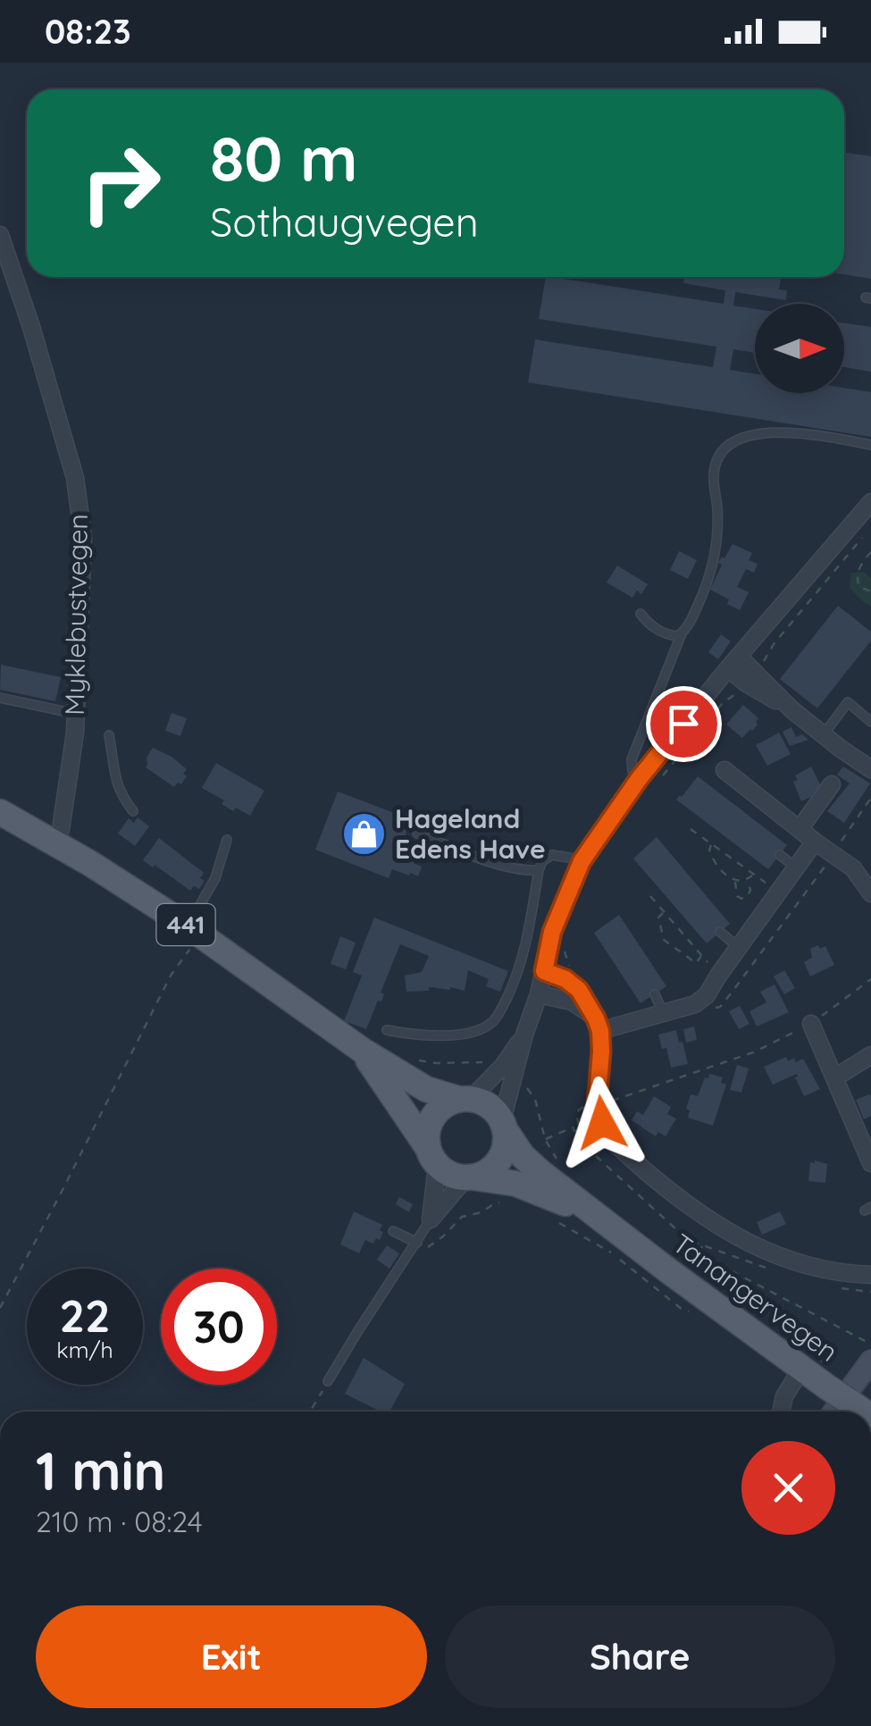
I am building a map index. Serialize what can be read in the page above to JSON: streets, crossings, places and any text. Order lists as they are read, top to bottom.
{
  "streets": {
    "main road": ["441", "Tanangervegen"],
    "street": ["Myklebustvegen"]
  },
  "crossings": [
    ["Myklebustvegen", "441"],
    ["441", "Tanangervegen"]
  ],
  "places": {
    "shop": ["Hageland Edens Have"]
  },
  "north": "right",
  "page": {
    "status": "08:23",
    "turn": ["80 m", "Sothaugvegen"],
    "speed": "22 km/h",
    "limit": "30",
    "heading": ["1 min", "210 m · 08:24"],
    "buttons": ["Exit", "Share"]
  }
}
